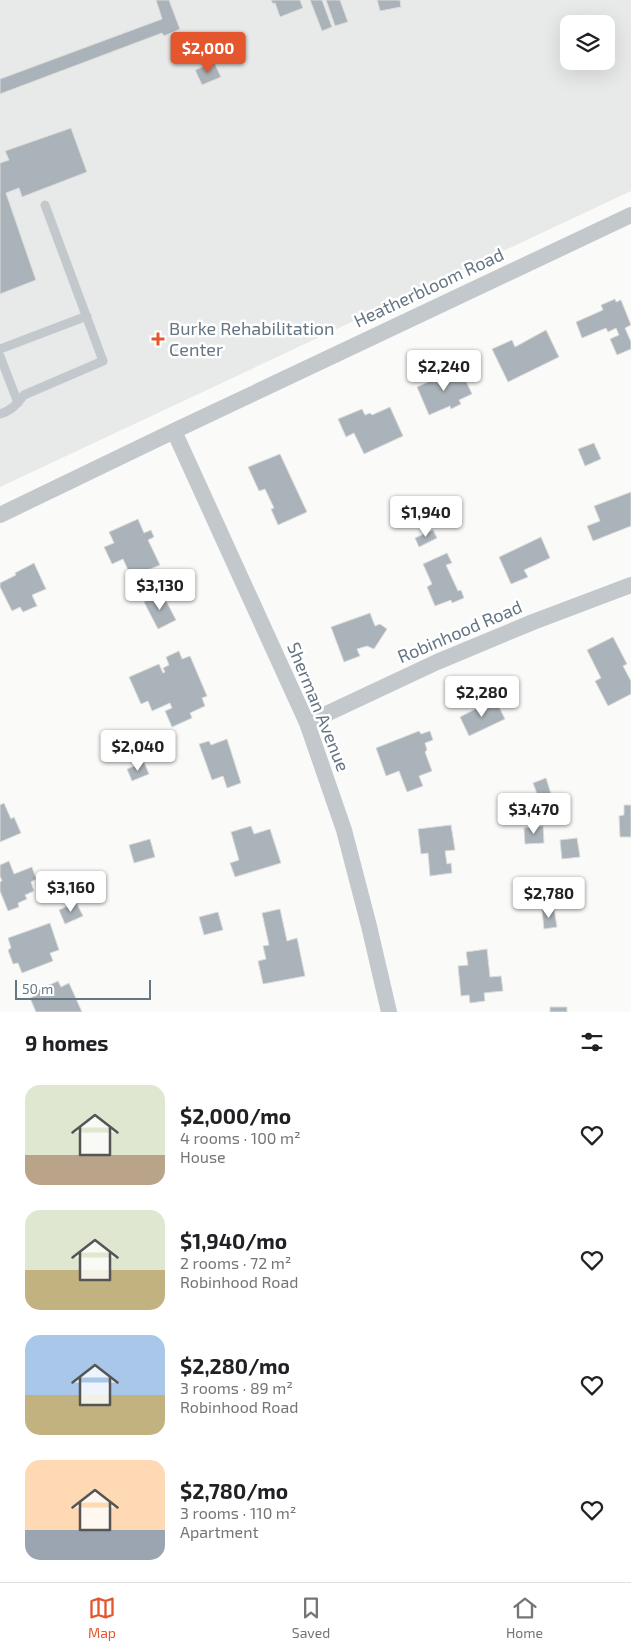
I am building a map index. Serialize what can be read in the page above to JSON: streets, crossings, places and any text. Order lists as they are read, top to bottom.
{
  "streets": {
    "street": ["Heatherbloom Road", "Robinhood Road", "Sherman Avenue"]
  },
  "crossings": [
    ["Heatherbloom Road", "Sherman Avenue"],
    ["Robinhood Road", "Sherman Avenue"]
  ],
  "places": {
    "health": ["Burke Rehabilitation Center"]
  },
  "scale_bar": "50 m",
  "page": {
    "price": [
      "$2,000",
      "$2,240",
      "$1,940",
      "$3,130",
      "$2,280",
      "$2,040",
      "$3,470",
      "$3,160",
      "$2,780"
    ],
    "scale": "50 m",
    "heading": "9 homes",
    "list": [
      {
        "name": "$2,000/mo",
        "note": "4 rooms · 100 m² · House"
      },
      {
        "name": "$1,940/mo",
        "note": "2 rooms · 72 m² · Robinhood Road"
      },
      {
        "name": "$2,280/mo",
        "note": "3 rooms · 89 m² · Robinhood Road"
      },
      {
        "name": "$2,780/mo",
        "note": "3 rooms · 110 m² · Apartment"
      }
    ],
    "tabs": ["Map", "Saved", "Home"]
  }
}
